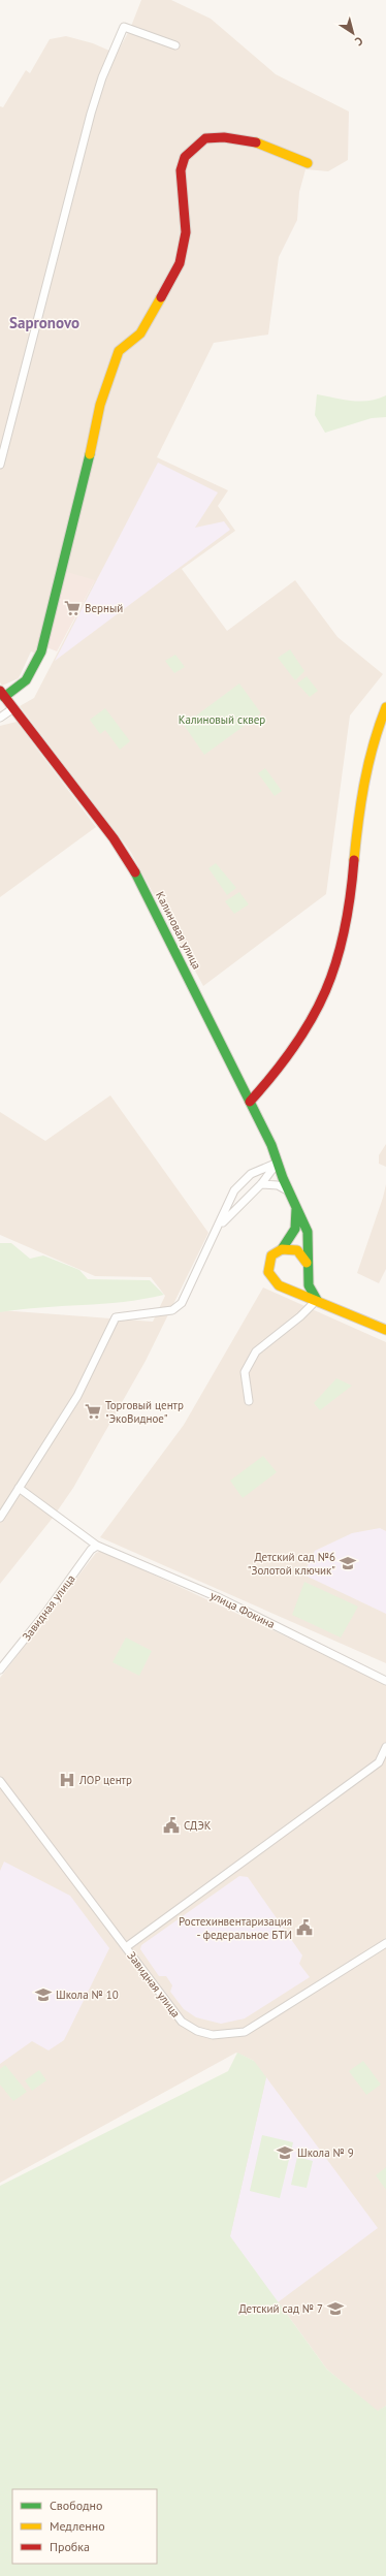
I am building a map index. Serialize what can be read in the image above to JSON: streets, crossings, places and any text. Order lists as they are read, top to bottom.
{
  "streets": {
    "street": ["Калиновая улица", "Завидная улица", "улица Фокина"]
  },
  "crossings": [
    ["Завидная улица", "улица Фокина"]
  ],
  "districts": ["Sapronovo"],
  "parks": ["Калиновый сквер"],
  "places": {
    "supermarket": ["Верный", "Торговый центр \"ЭкоВидное\""],
    "school or university": [
      "Детский сад №6 \"Золотой ключик\"",
      "Школа № 10",
      "Школа № 9",
      "Детский сад № 7"
    ],
    "hospital": ["ЛОР центр"],
    "public building": ["СДЭК", "Ростехинвентаризация - федеральное БТИ"]
  },
  "legend": ["Свободно", "Медленно", "Пробка"],
  "north": "bottom right"
}
